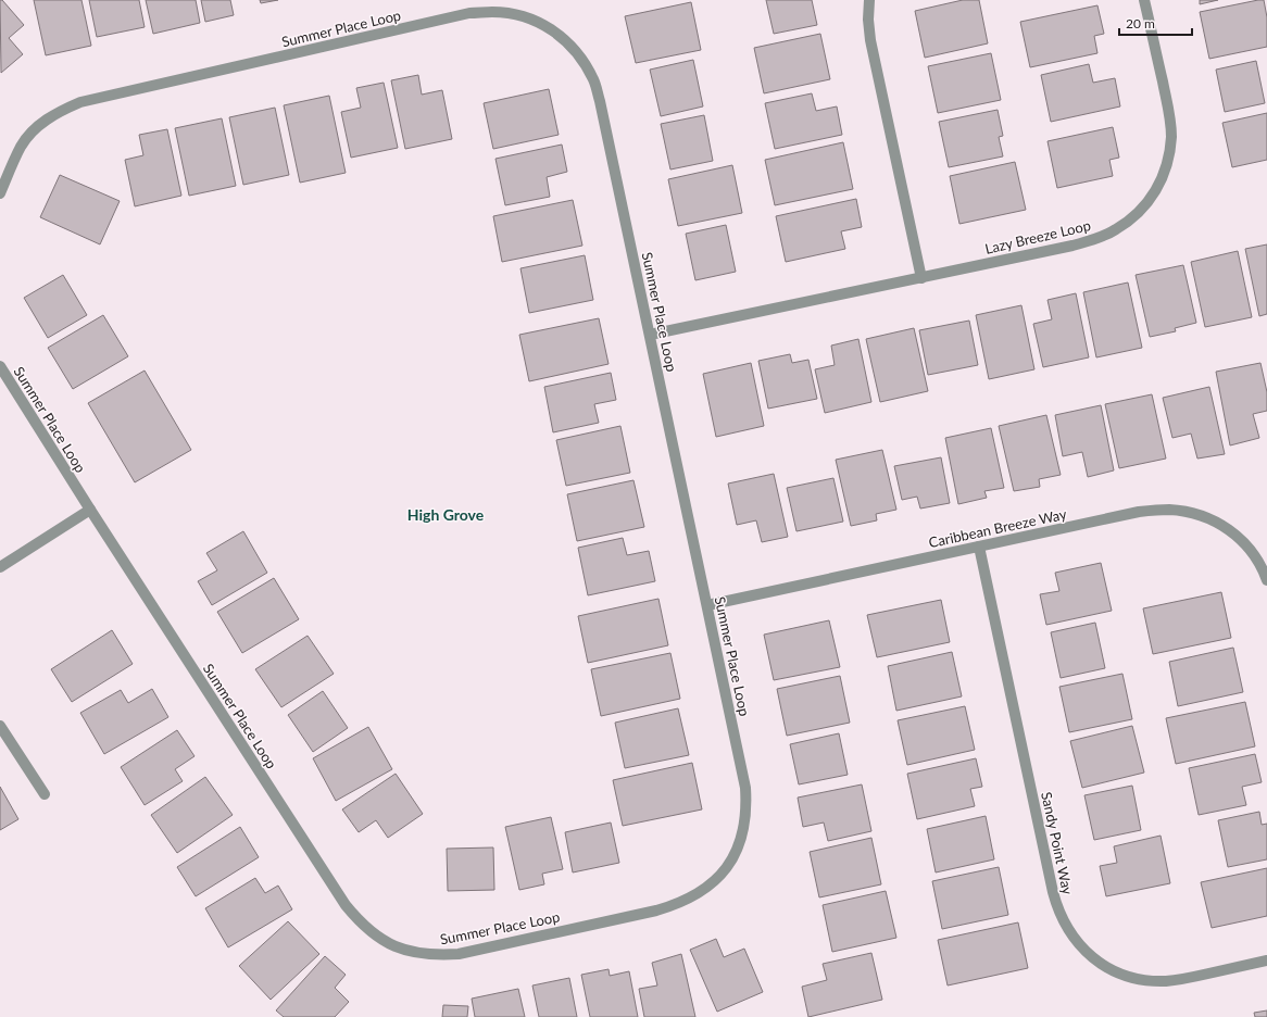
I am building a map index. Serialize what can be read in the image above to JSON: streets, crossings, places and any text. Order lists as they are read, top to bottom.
{
  "streets": {
    "street": [
      "Summer Place Loop",
      "Lazy Breeze Loop",
      "Caribbean Breeze Way",
      "Sandy Point Way"
    ]
  },
  "crossings": [
    ["Summer Place Loop", "Lazy Breeze Loop"],
    ["Summer Place Loop", "Caribbean Breeze Way"],
    ["Caribbean Breeze Way", "Sandy Point Way"]
  ],
  "districts": ["High Grove"],
  "scale_bar": "20 m"
}
